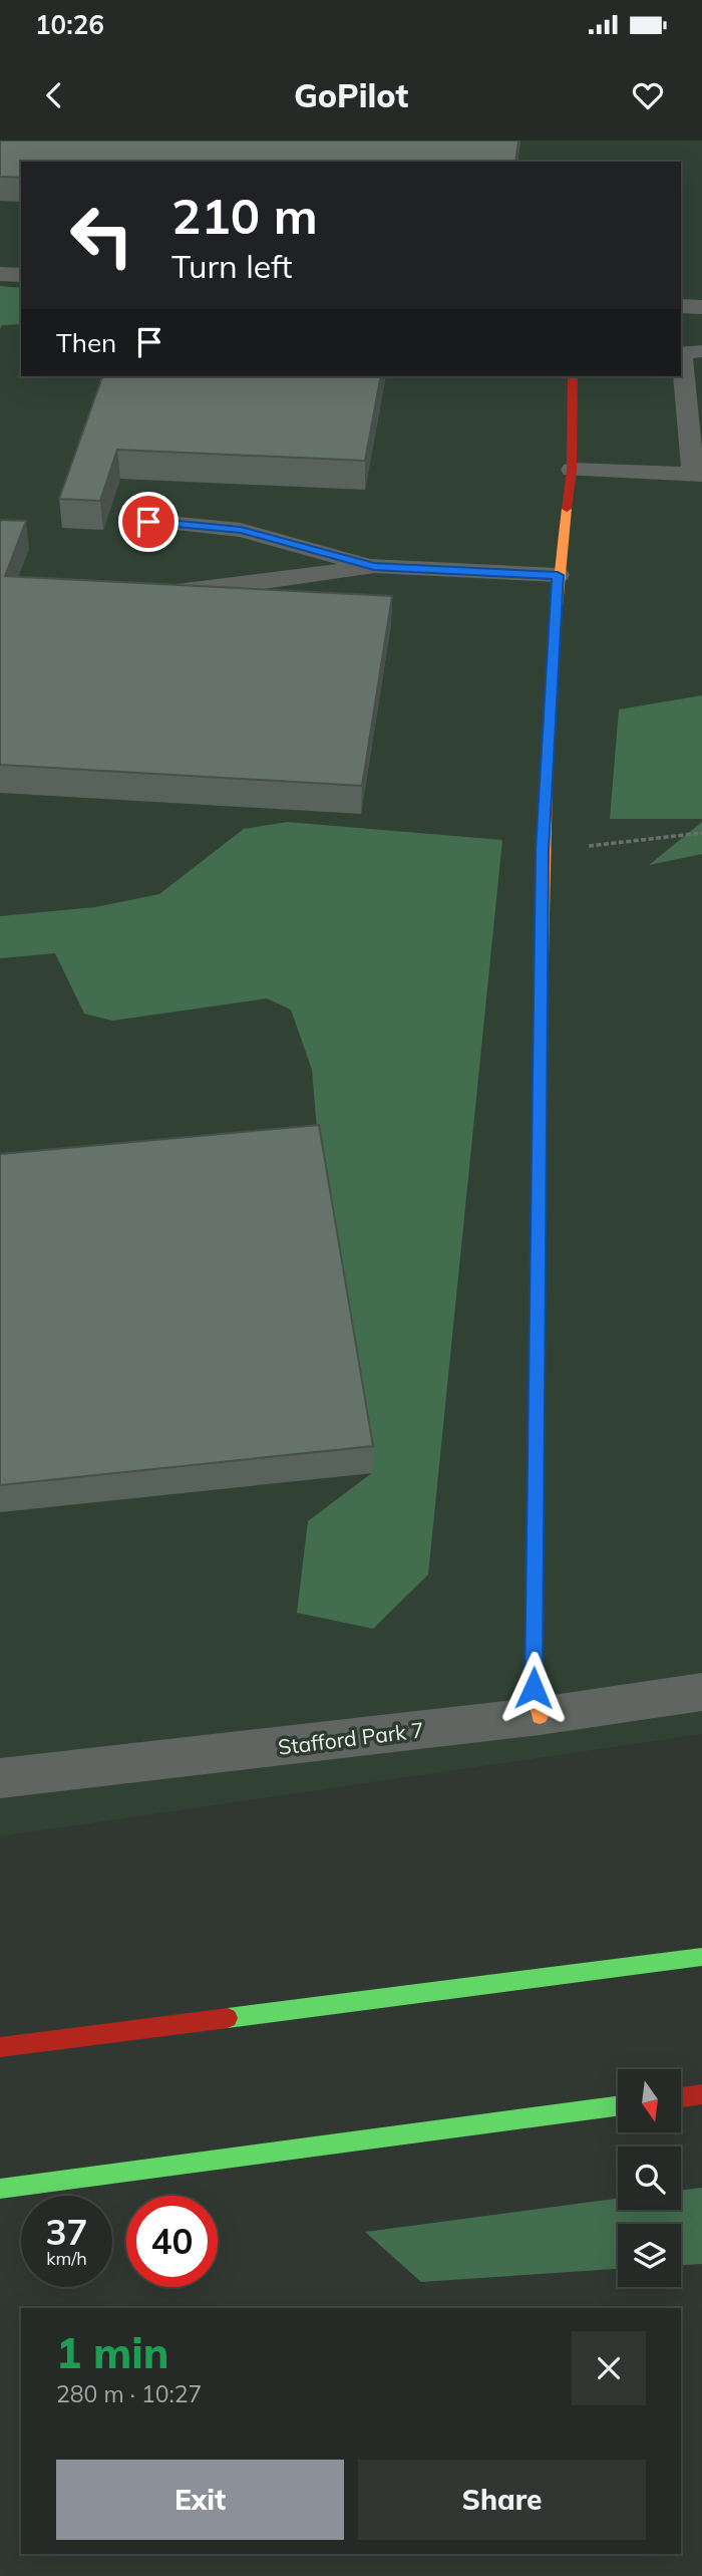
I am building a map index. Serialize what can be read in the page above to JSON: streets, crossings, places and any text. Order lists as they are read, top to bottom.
{
  "streets": {
    "street": ["Stafford Park 7"]
  },
  "north": "bottom",
  "page": {
    "status": "10:26",
    "header": "GoPilot",
    "turn": ["210 m", "Turn left"],
    "then": "Then",
    "speed": "37 km/h",
    "limit": "40",
    "heading": ["1 min", "280 m · 10:27"],
    "buttons": ["Exit", "Share"]
  }
}
